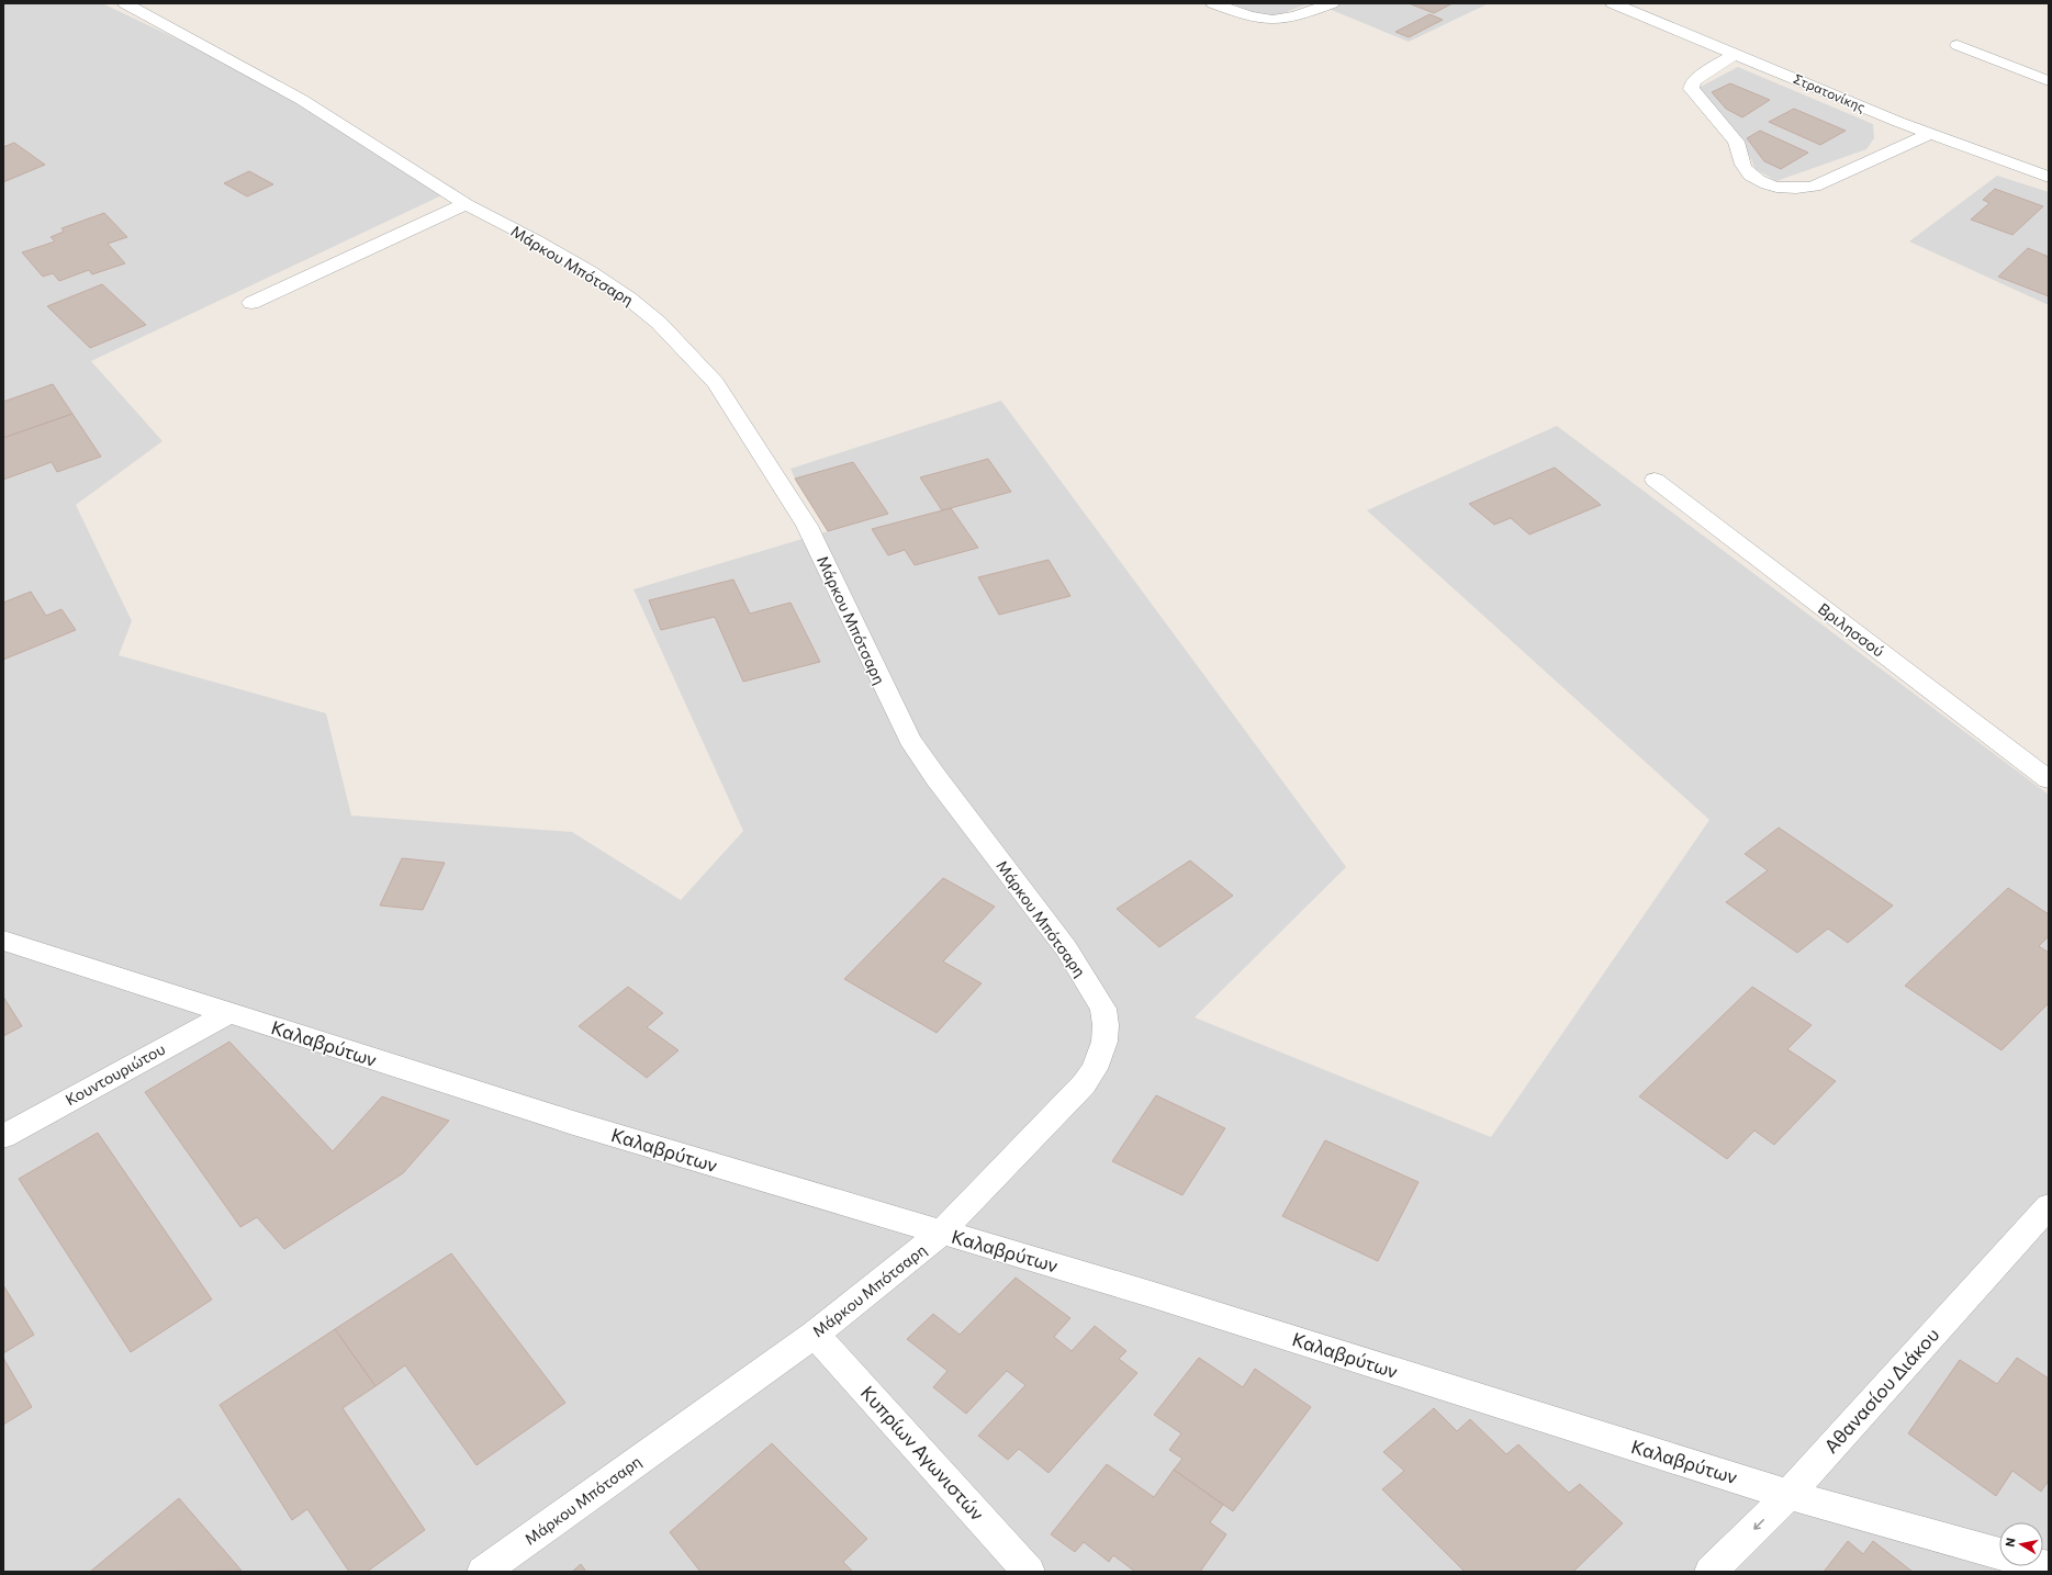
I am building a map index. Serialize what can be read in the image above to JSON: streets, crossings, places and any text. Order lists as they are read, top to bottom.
{
  "streets": {
    "street": [
      "Στρατονίκης",
      "Μάρκου Μπότσαρη",
      "Βριλησσού",
      "Καλαβρύτων",
      "Κουντουριώτου",
      "Αθανασίου Διάκου",
      "Κυπρίων Αγωνιστών"
    ]
  },
  "crossings": [
    ["Μάρκου Μπότσαρη", "Καλαβρύτων"],
    ["Μάρκου Μπότσαρη", "Κυπρίων Αγωνιστών"],
    ["Καλαβρύτων", "Κουντουριώτου"],
    ["Καλαβρύτων", "Αθανασίου Διάκου"]
  ],
  "north": "left"
}
